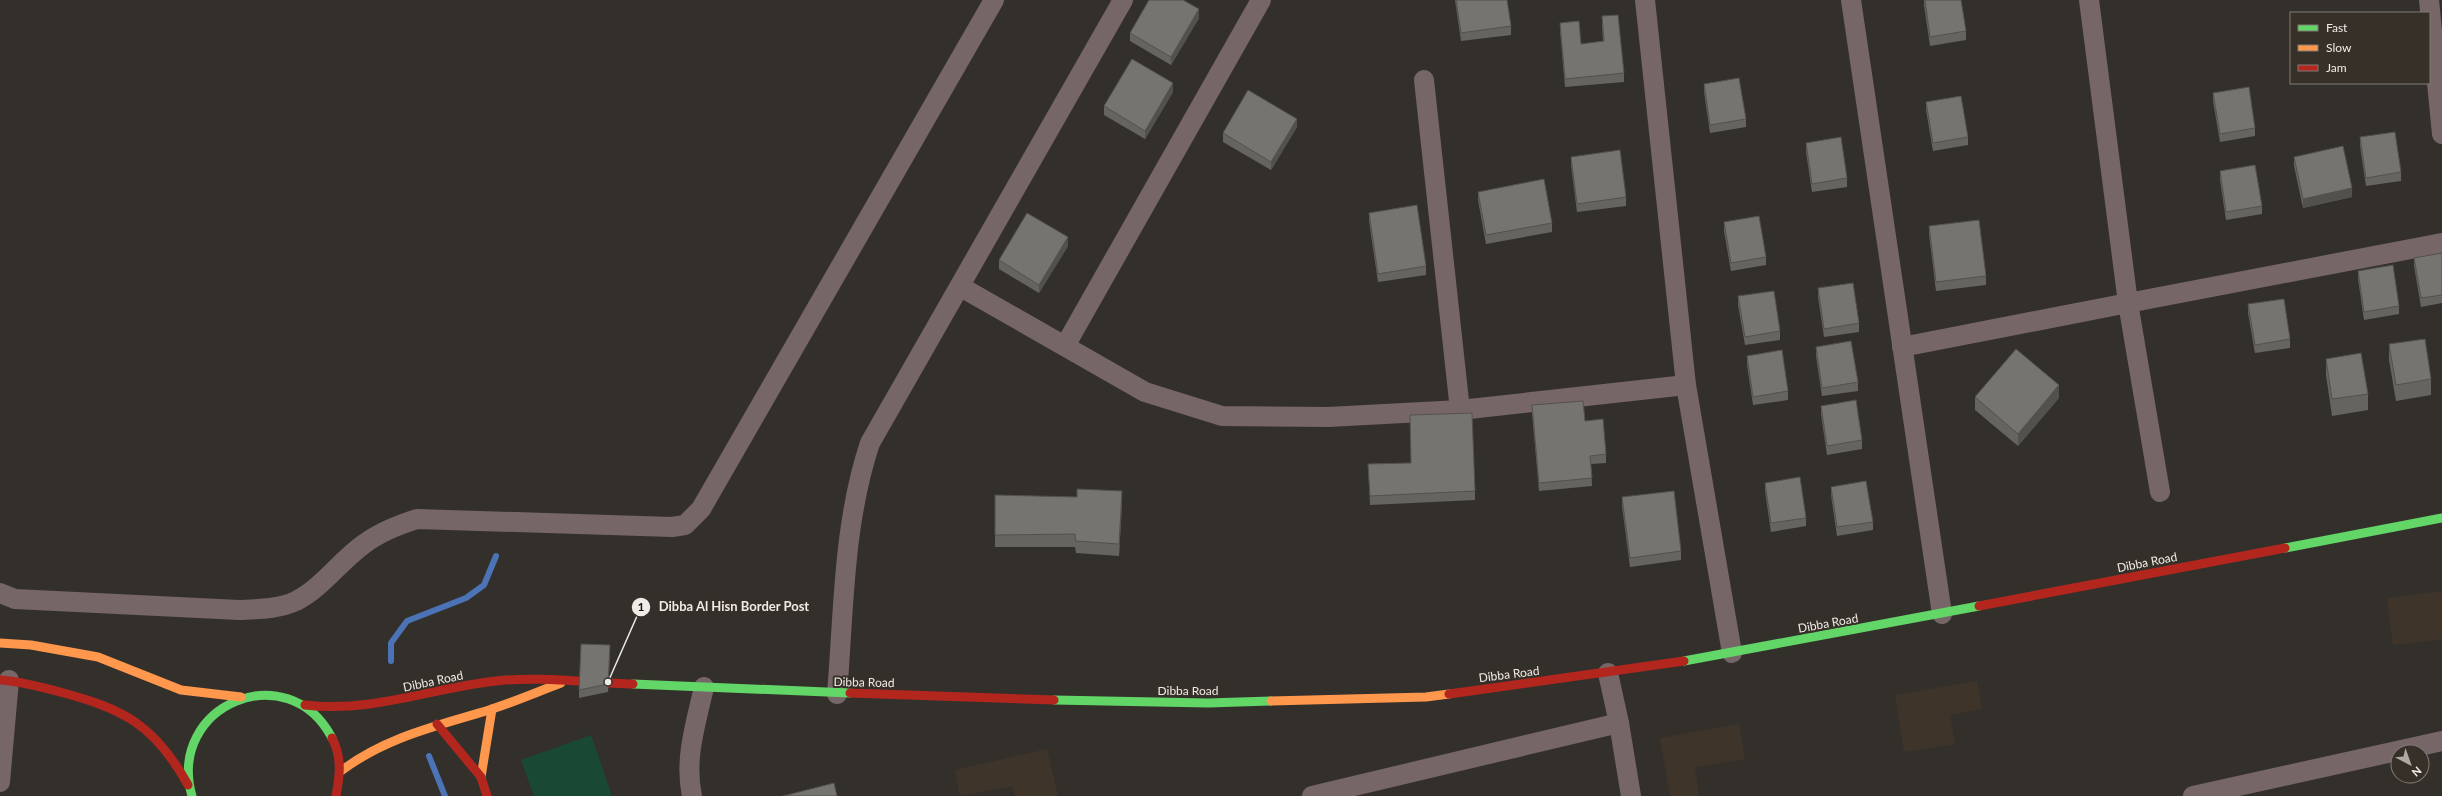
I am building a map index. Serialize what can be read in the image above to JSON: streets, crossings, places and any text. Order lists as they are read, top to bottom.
{
  "streets": {
    "main road": ["Dibba Road"]
  },
  "places": ["Dibba Al Hisn Border Post"],
  "legend": ["Fast", "Slow", "Jam"],
  "north": "bottom right"
}
